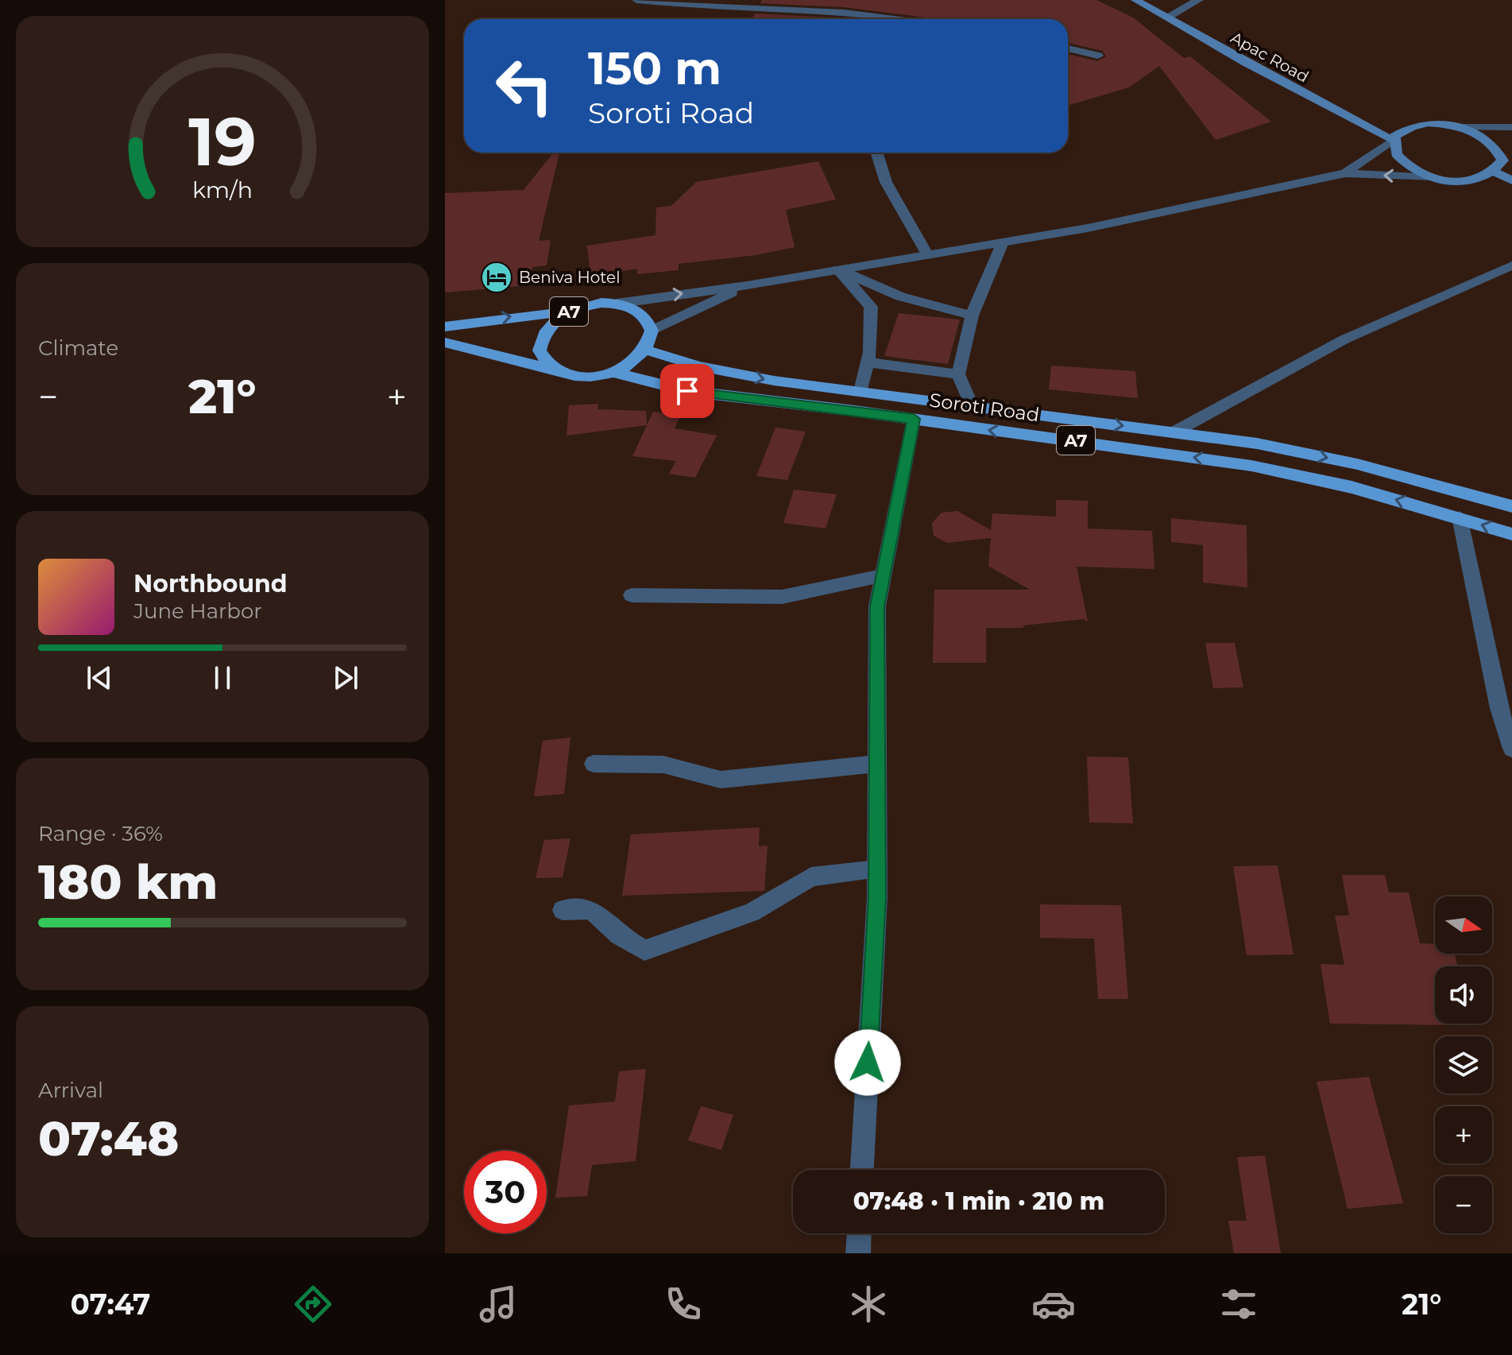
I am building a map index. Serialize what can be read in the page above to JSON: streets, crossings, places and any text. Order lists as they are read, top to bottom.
{
  "streets": {
    "main road": ["Apac Road", "A7", "Soroti Road"]
  },
  "crossings": [
    ["A7", "Soroti Road"]
  ],
  "places": {
    "hotel": ["Beniva Hotel"]
  },
  "north": "right",
  "page": {
    "turn": ["150 m", "Soroti Road"],
    "tile": [
      "Climate",
      ["Range · 36%", "180 km"],
      ["Arrival", "07:48"]
    ],
    "heat": ["−", "21°", "+"],
    "song": ["Northbound", "June Harbor"],
    "map_buttons": ["+", "−"],
    "limit": "30",
    "trip": "07:48 · 1 min · 210 m",
    "tabs": ["07:47", "21°"],
    "gauge": ["19", "km/h"]
  }
}
